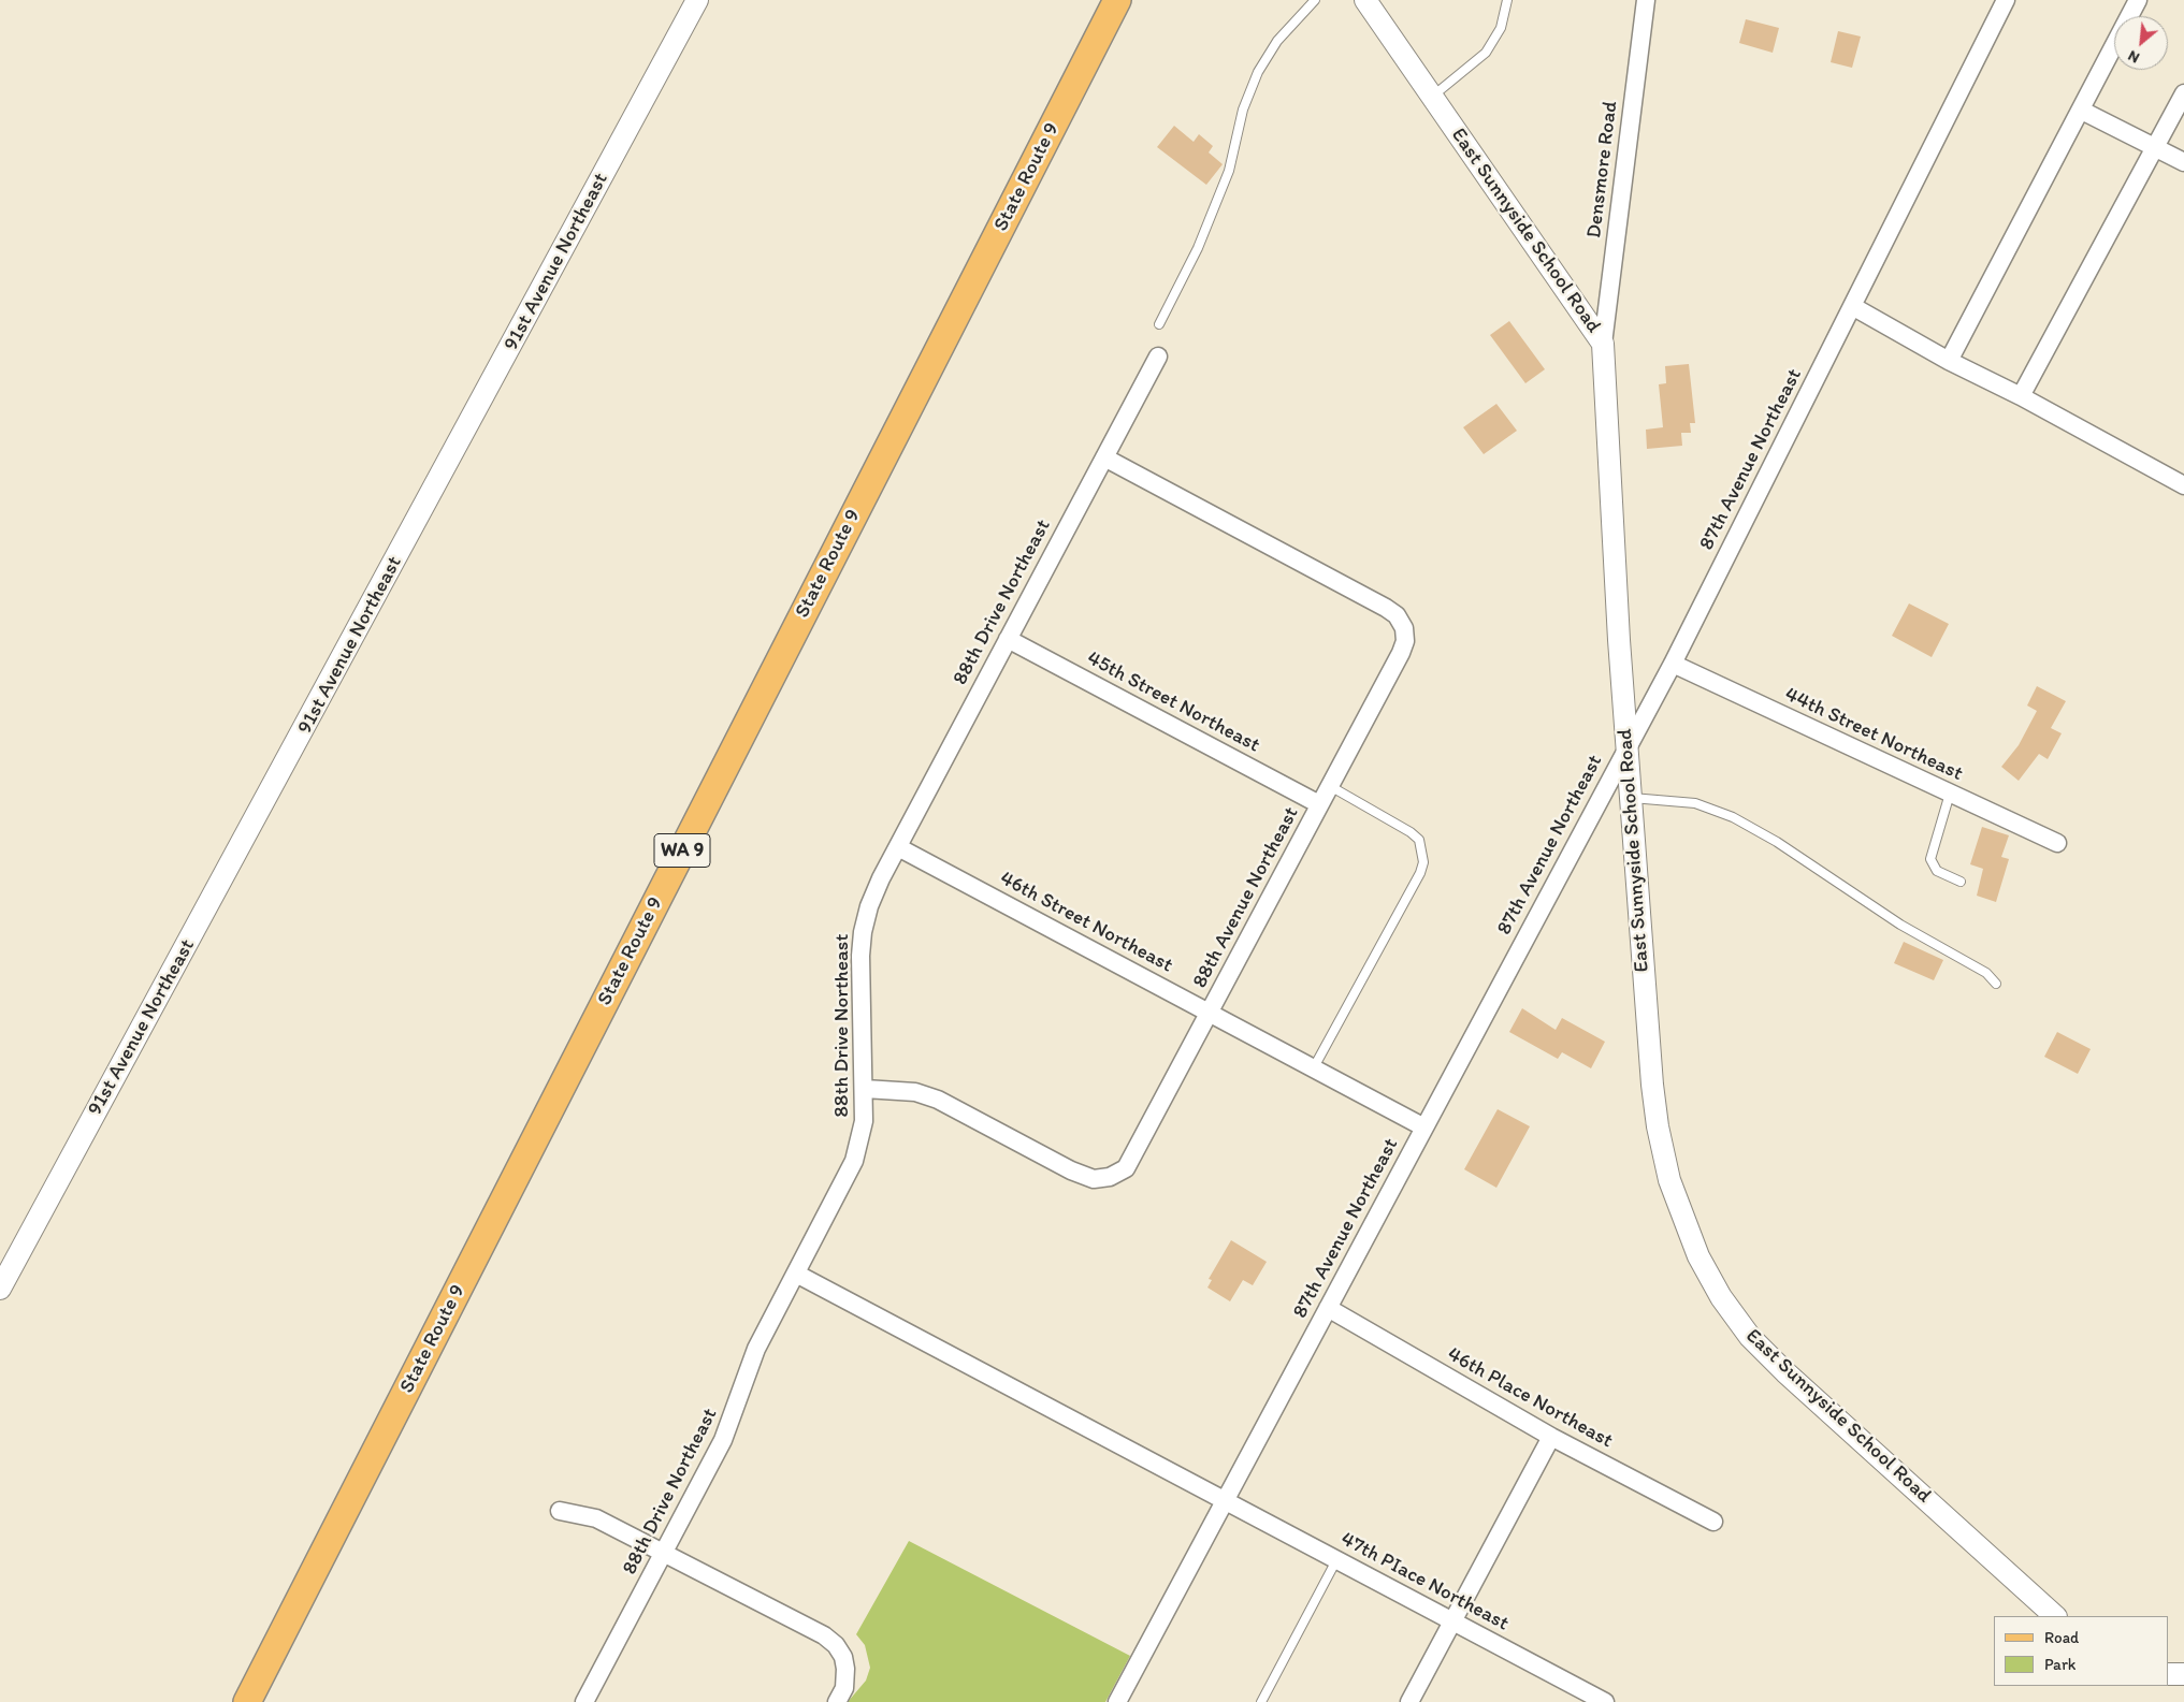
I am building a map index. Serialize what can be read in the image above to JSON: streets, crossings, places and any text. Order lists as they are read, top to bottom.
{
  "streets": {
    "main road": ["State Route 9", "WA 9"],
    "street": [
      "Densmore Road",
      "East Sunnyside School Road",
      "91st Avenue Northeast",
      "87th Avenue Northeast",
      "88th Drive Northeast",
      "45th Street Northeast",
      "44th Street Northeast",
      "88th Avenue Northeast",
      "46th Street Northeast",
      "46th Place Northeast",
      "47th PIace Northeast"
    ]
  },
  "crossings": [
    ["Densmore Road", "East Sunnyside School Road"],
    ["East Sunnyside School Road", "87th Avenue Northeast"],
    ["87th Avenue Northeast", "44th Street Northeast"],
    ["87th Avenue Northeast", "46th Street Northeast"],
    ["87th Avenue Northeast", "46th Place Northeast"],
    ["87th Avenue Northeast", "47th PIace Northeast"],
    ["88th Drive Northeast", "45th Street Northeast"],
    ["88th Drive Northeast", "88th Avenue Northeast"],
    ["88th Drive Northeast", "46th Street Northeast"],
    ["88th Drive Northeast", "47th PIace Northeast"],
    ["45th Street Northeast", "88th Avenue Northeast"],
    ["88th Avenue Northeast", "46th Street Northeast"]
  ],
  "legend": ["Road", "Park"],
  "north": "bottom left"
}
